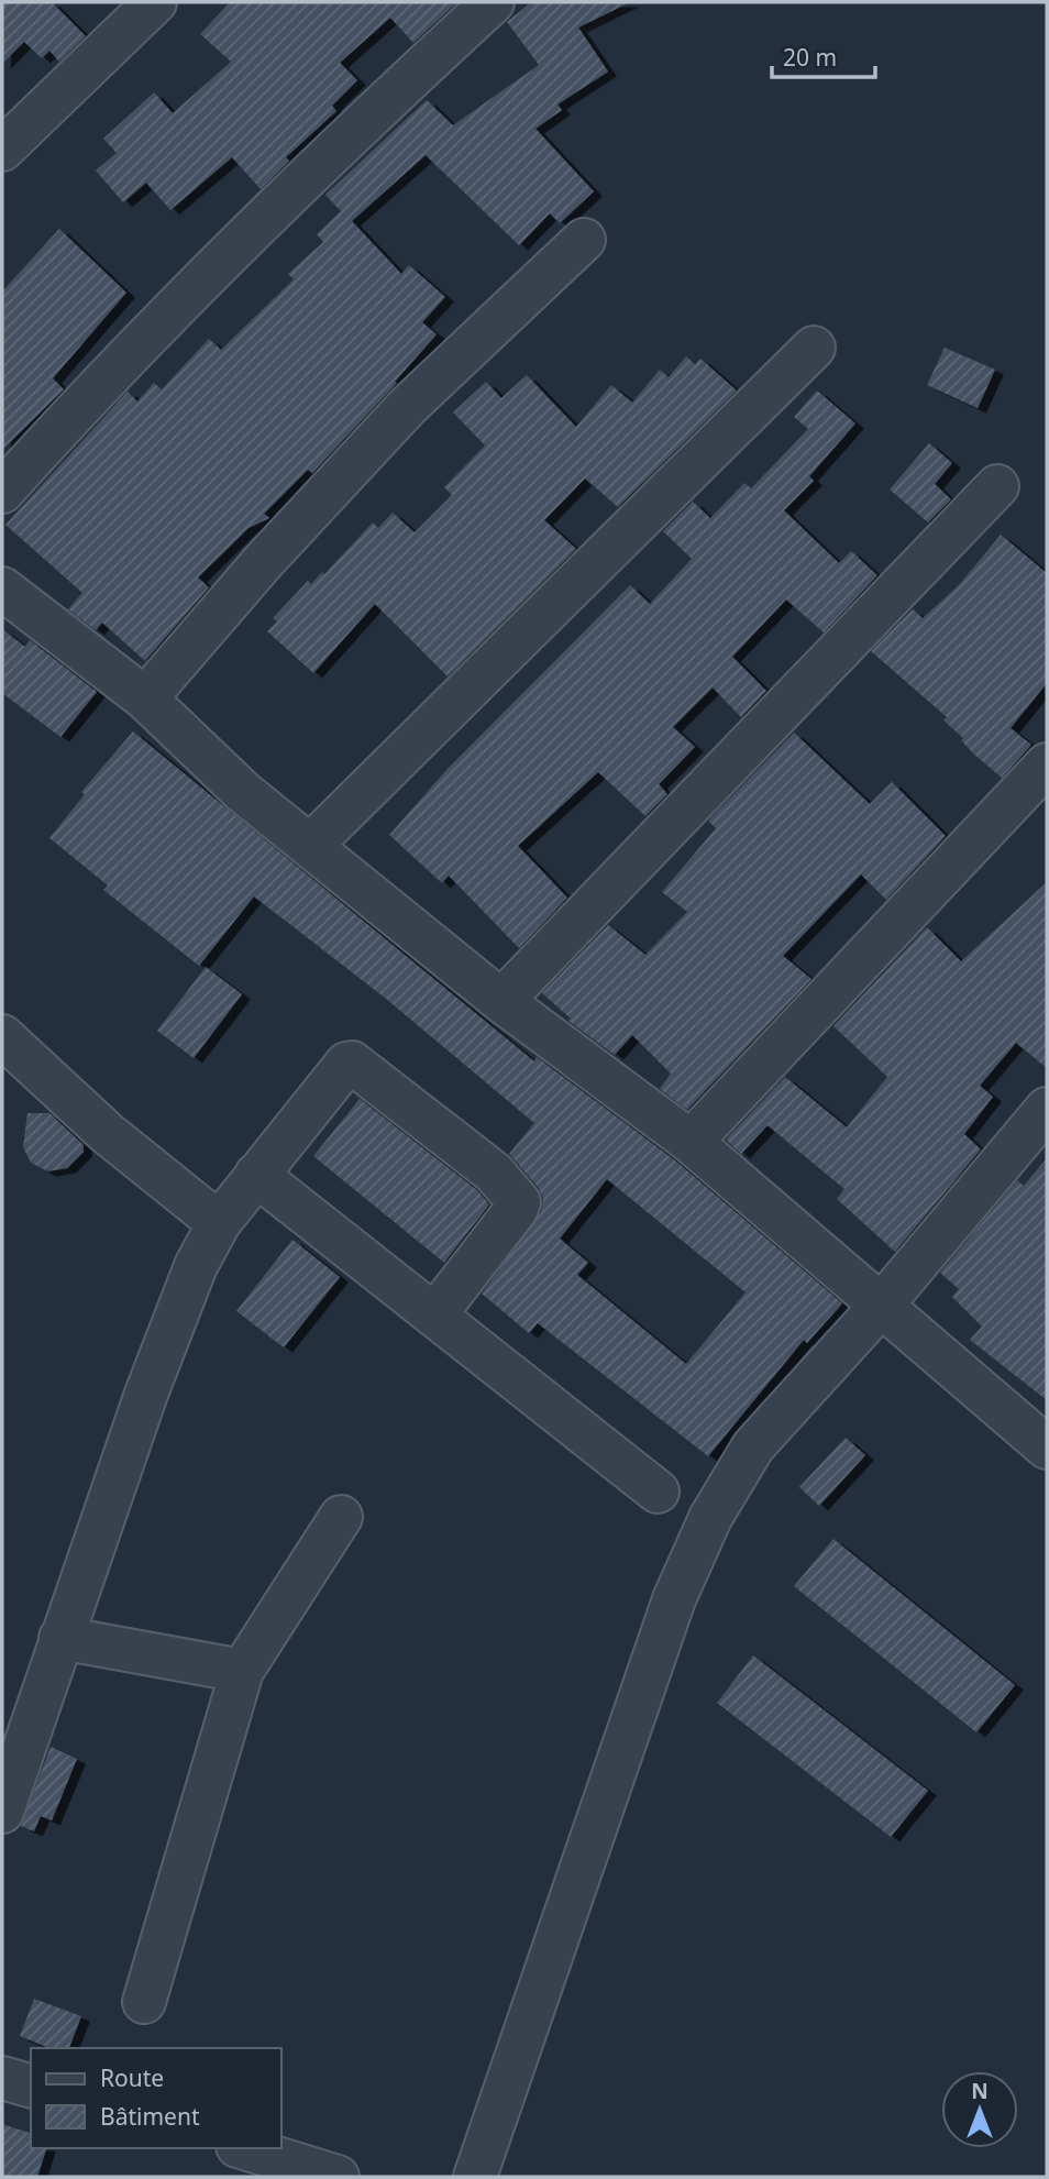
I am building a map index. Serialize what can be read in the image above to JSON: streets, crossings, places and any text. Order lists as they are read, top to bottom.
{
  "legend": ["Route", "Bâtiment"],
  "scale_bar": "20 m",
  "north": "top"
}
